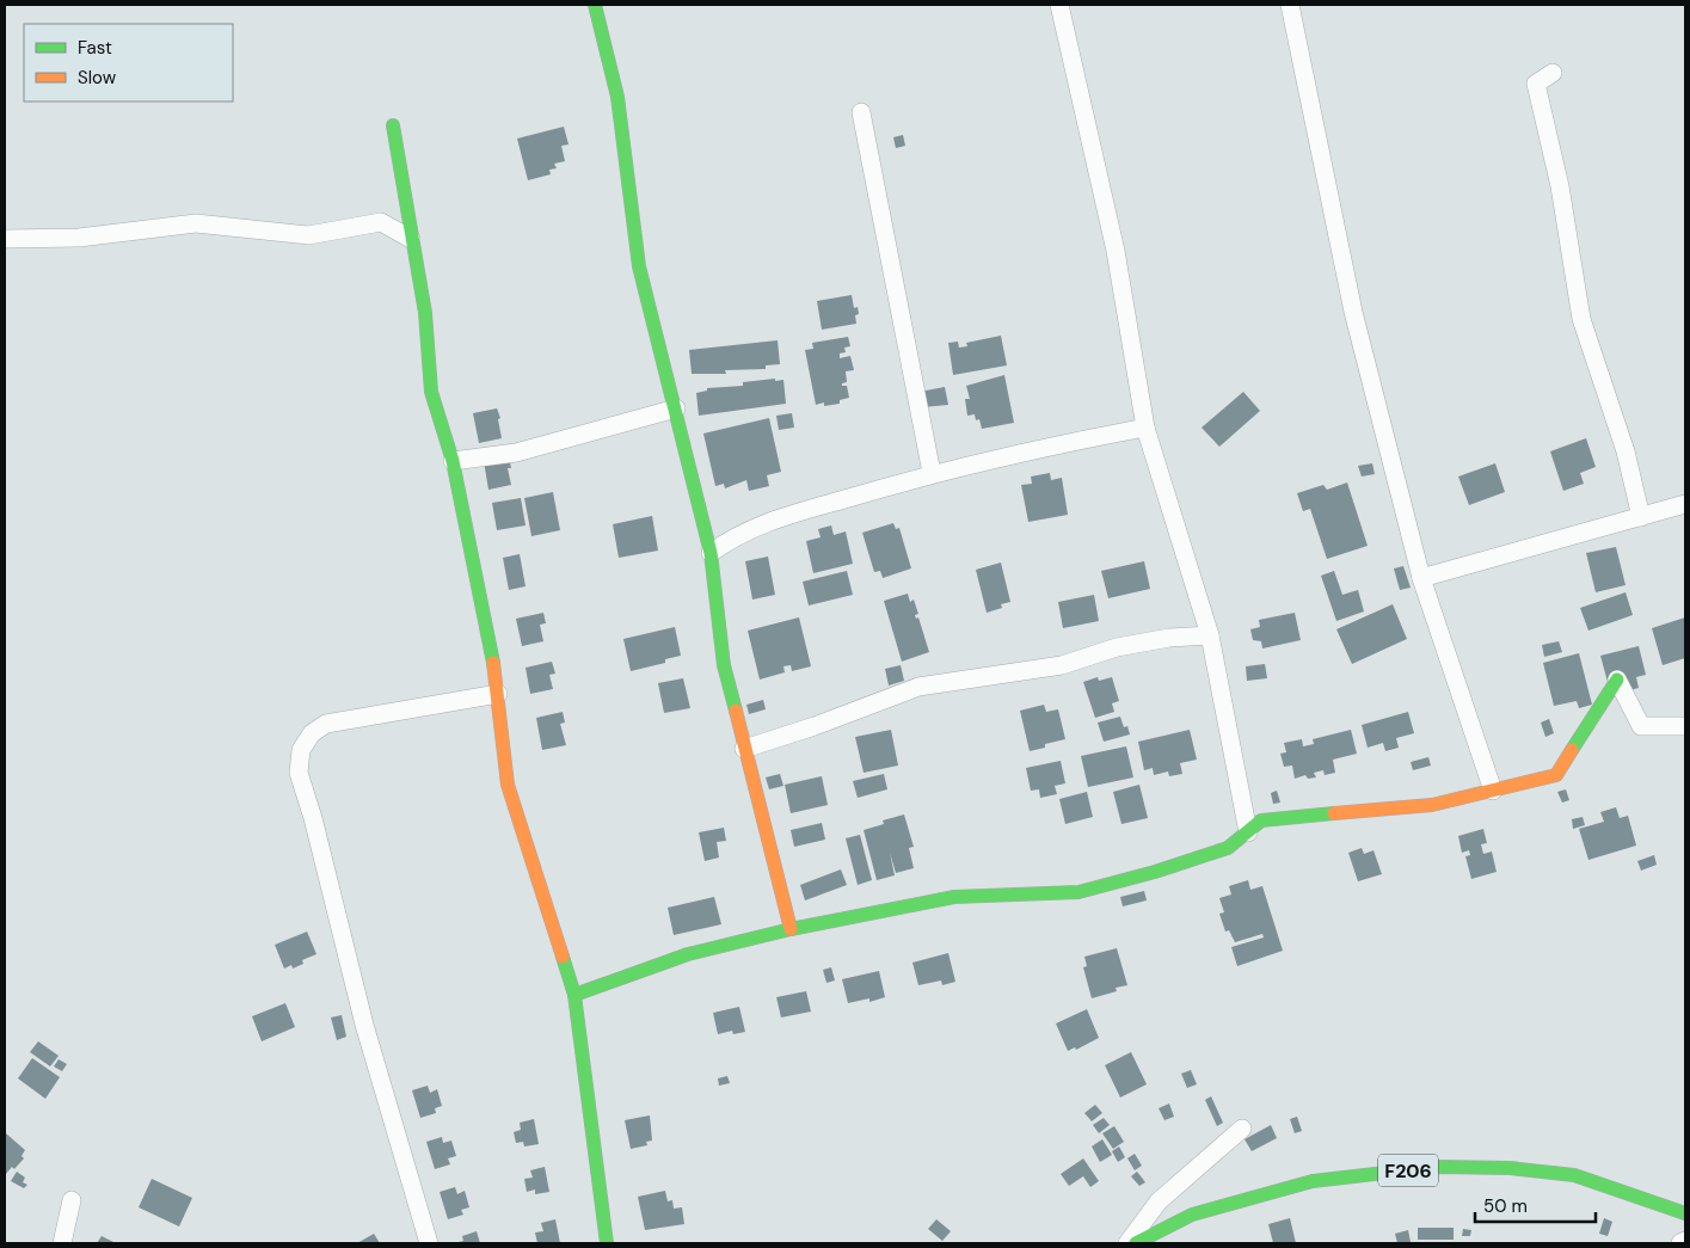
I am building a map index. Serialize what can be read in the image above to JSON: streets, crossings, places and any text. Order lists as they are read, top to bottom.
{
  "streets": {
    "street": ["F206"]
  },
  "legend": ["Fast", "Slow"],
  "scale_bar": "50 m"
}
